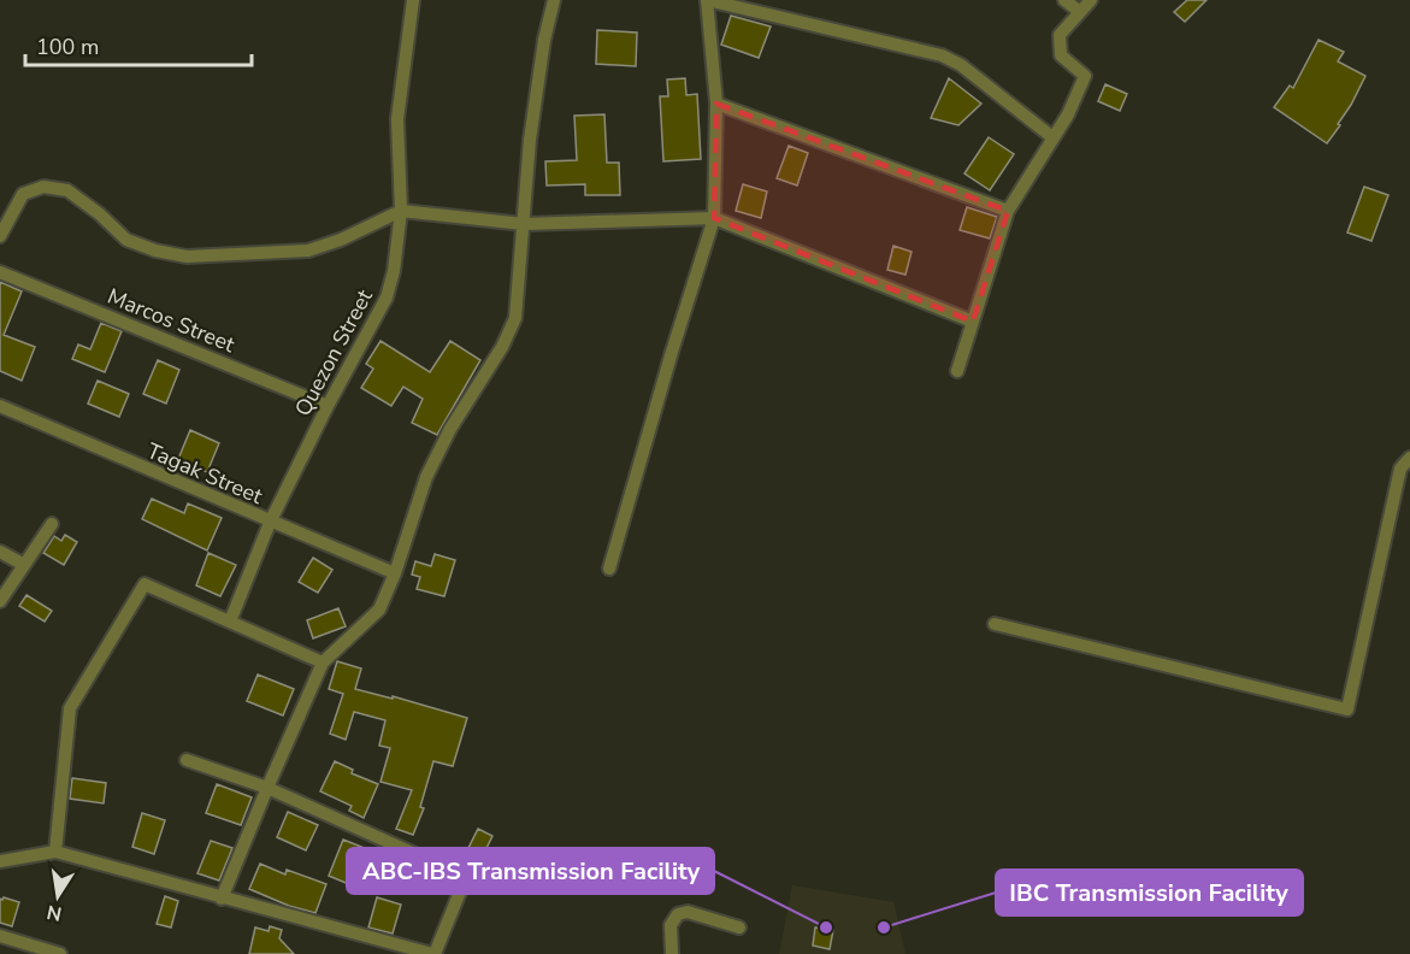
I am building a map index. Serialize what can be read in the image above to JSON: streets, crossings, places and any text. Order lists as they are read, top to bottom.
{
  "streets": {
    "street": ["Marcos Street", "Quezon Street", "Tagak Street"]
  },
  "crossings": [
    ["Marcos Street", "Quezon Street"],
    ["Quezon Street", "Tagak Street"]
  ],
  "places": ["ABC-IBS Transmission Facility", "IBC Transmission Facility"],
  "scale_bar": "100 m",
  "north": "bottom"
}
